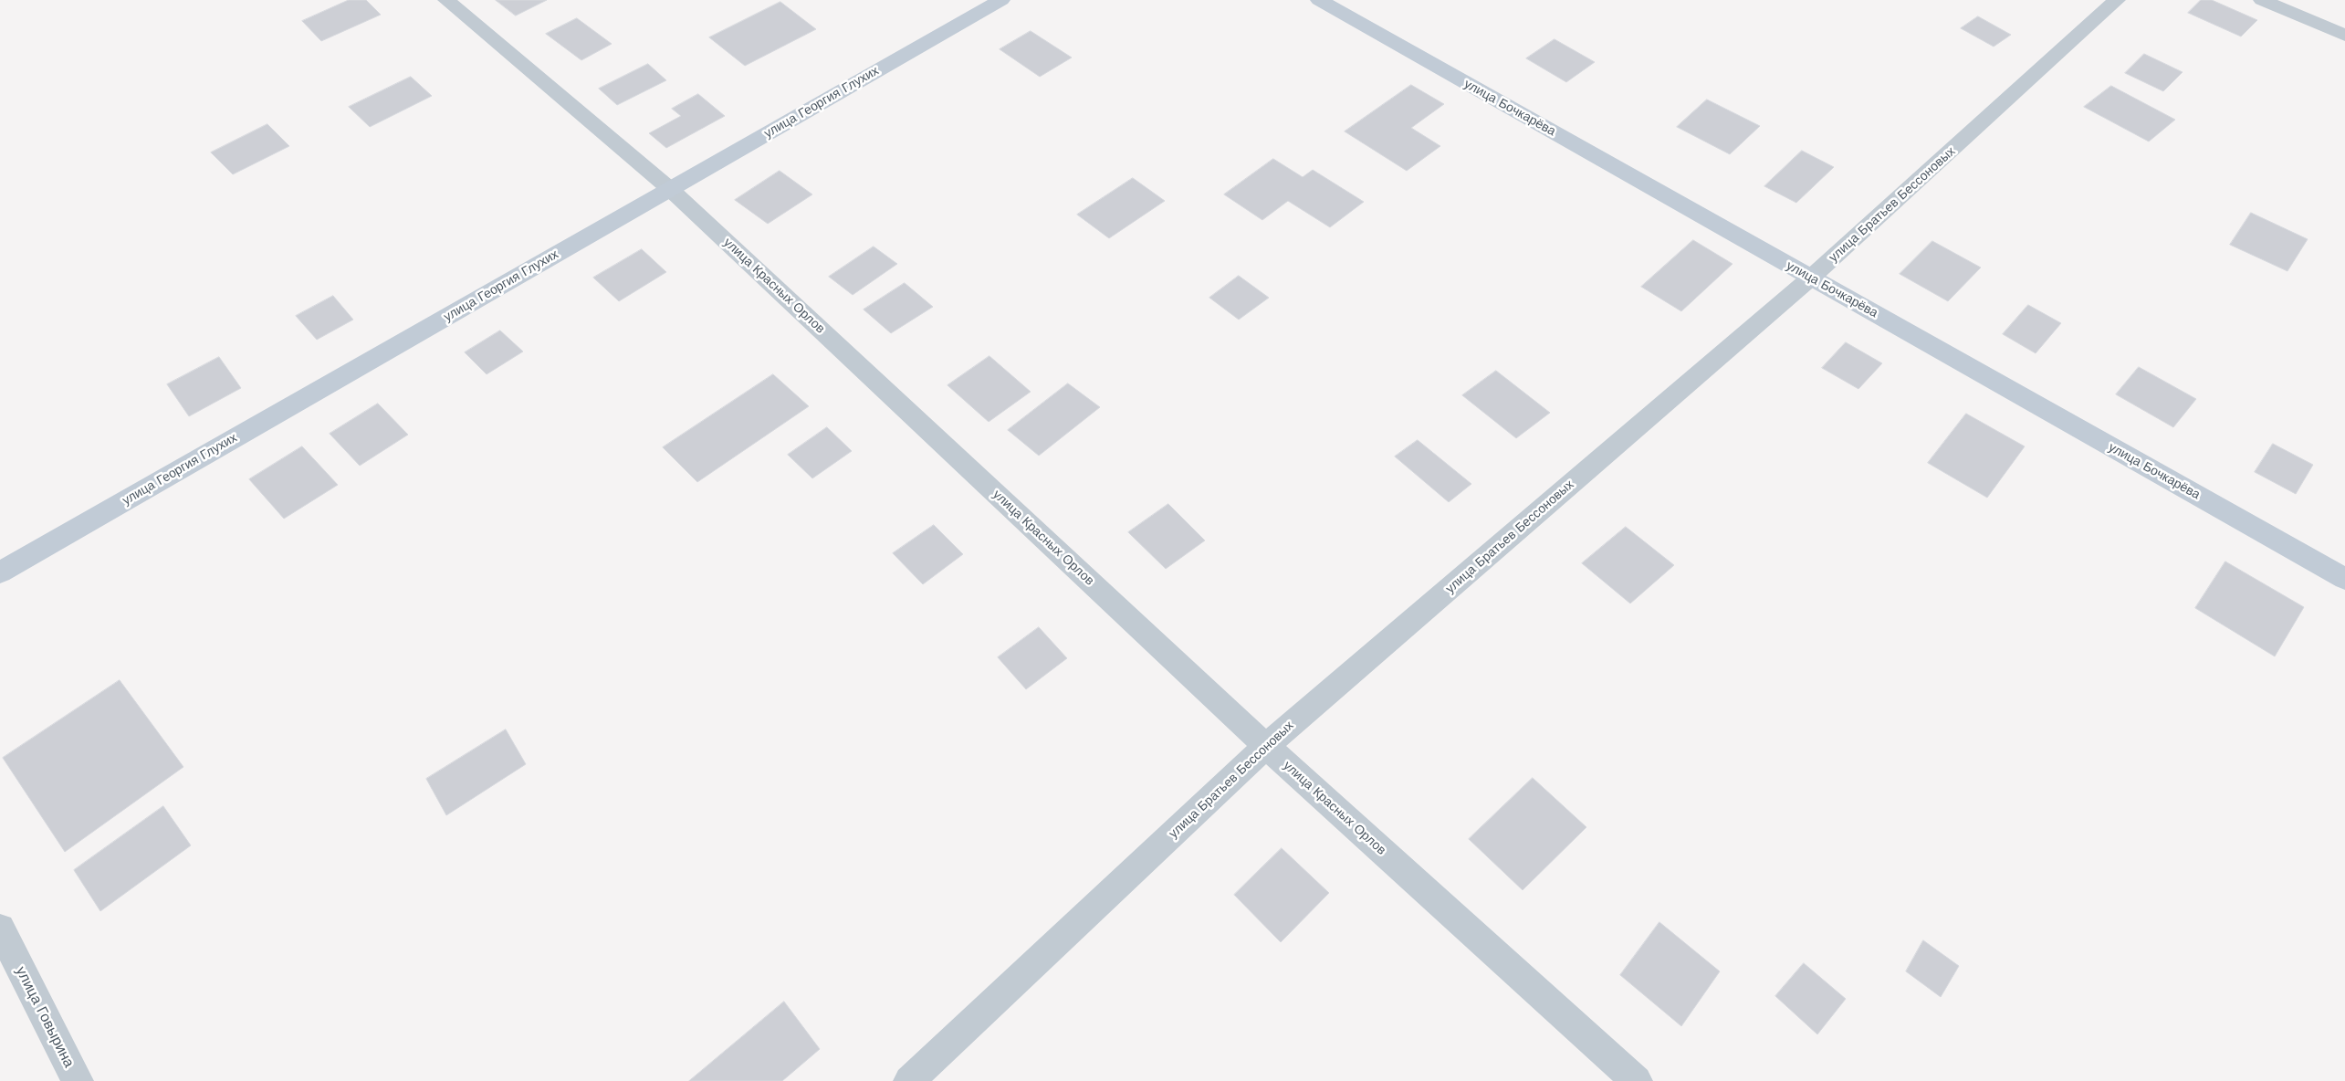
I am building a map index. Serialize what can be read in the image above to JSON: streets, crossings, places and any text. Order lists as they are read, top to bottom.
{
  "streets": {
    "street": [
      "улица Георгия Глухих",
      "улица Бочкарёва",
      "улица Братьев Бессоновых",
      "улица Красных Орлов",
      "улица Говырина"
    ]
  },
  "crossings": [
    ["улица Георгия Глухих", "улица Красных Орлов"],
    ["улица Бочкарёва", "улица Братьев Бессоновых"],
    ["улица Братьев Бессоновых", "улица Красных Орлов"]
  ]
}
